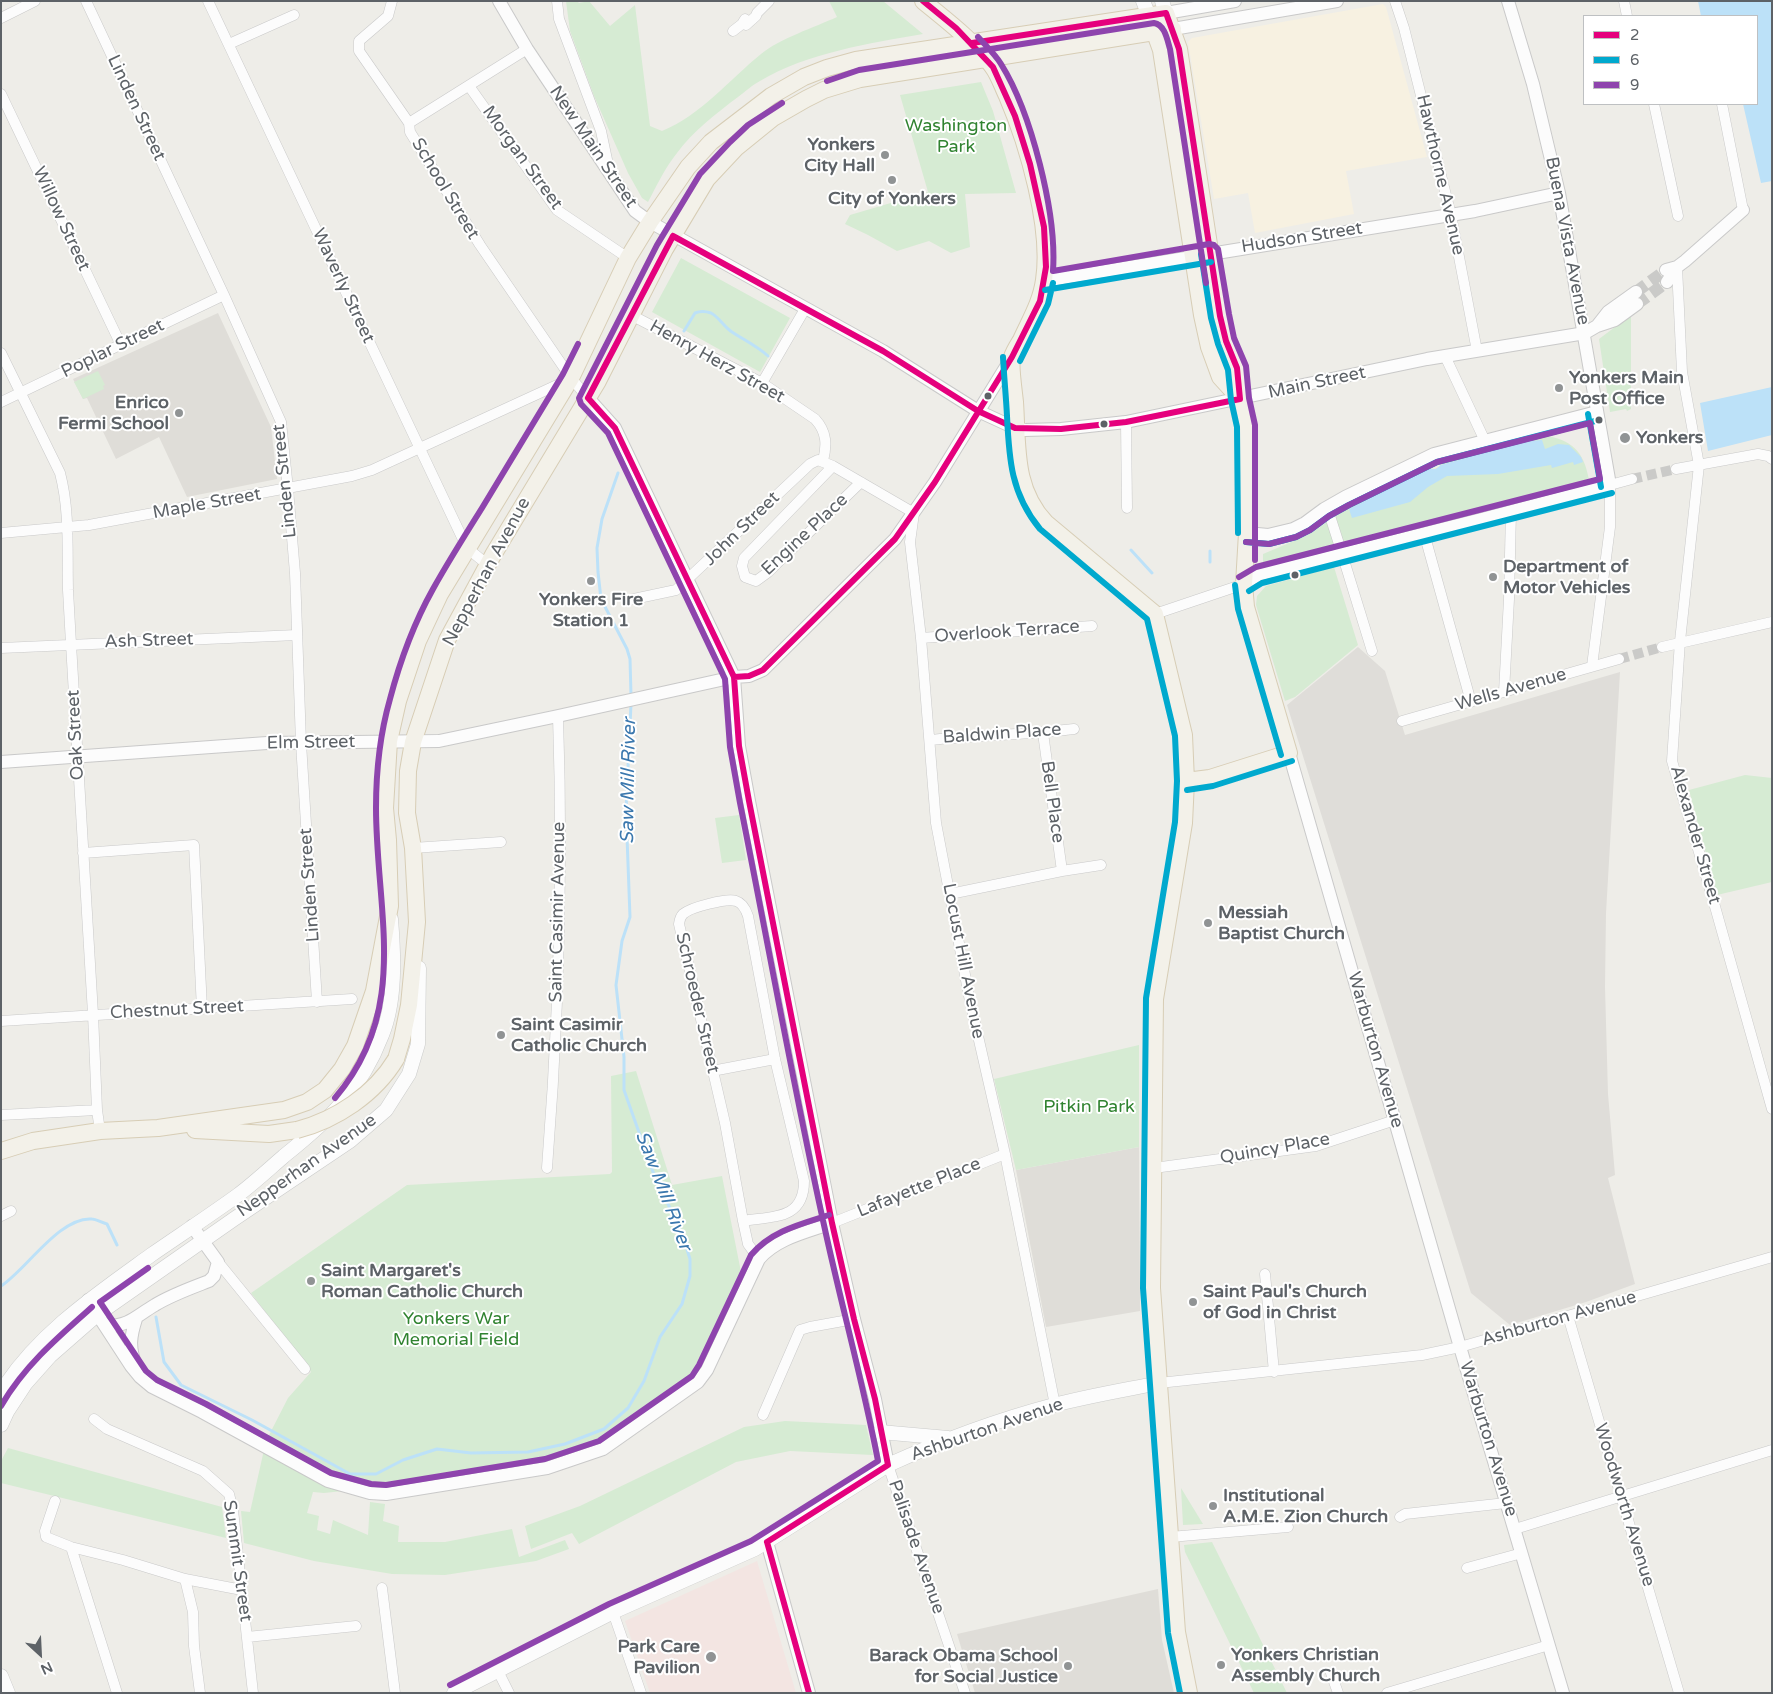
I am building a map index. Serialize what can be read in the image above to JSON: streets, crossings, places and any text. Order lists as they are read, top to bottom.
{
  "streets": {
    "main road": ["Nepperhan Avenue", "Warburton Avenue", "Ashburton Avenue"],
    "street": [
      "Linden Street",
      "New Main Street",
      "Morgan Street",
      "Hawthorne Avenue",
      "School Street",
      "Willow Street",
      "Hudson Street",
      "Buena Vista Avenue",
      "Waverly Street",
      "Poplar Street",
      "Henry Herz Street",
      "Main Street",
      "Maple Street",
      "John Street",
      "Engine Place",
      "Overlook Terrace",
      "Ash Street",
      "Wells Avenue",
      "Baldwin Place",
      "Oak Street",
      "Elm Street",
      "Bell Place",
      "Alexander Street",
      "Saint Casimir Avenue",
      "Locust Hill Avenue",
      "Schroeder Street",
      "Chestnut Street",
      "Quincy Place",
      "Lafayette Place",
      "Woodworth Avenue",
      "Palisade Avenue",
      "Summit Street"
    ]
  },
  "crossings": [
    ["Linden Street", "Poplar Street"],
    ["Linden Street", "Maple Street"],
    ["Linden Street", "Ash Street"],
    ["Linden Street", "Elm Street"],
    ["Linden Street", "Chestnut Street"],
    ["New Main Street", "Main Street"],
    ["New Main Street", "Nepperhan Avenue"],
    ["Morgan Street", "Nepperhan Avenue"],
    ["Hawthorne Avenue", "Hudson Street"],
    ["Hawthorne Avenue", "Main Street"],
    ["School Street", "Maple Street"],
    ["School Street", "Nepperhan Avenue"],
    ["Willow Street", "Poplar Street"],
    ["Hudson Street", "Buena Vista Avenue"],
    ["Hudson Street", "Warburton Avenue"],
    ["Buena Vista Avenue", "Main Street"],
    ["Waverly Street", "Maple Street"],
    ["Waverly Street", "Nepperhan Avenue"],
    ["Poplar Street", "Oak Street"],
    ["Henry Herz Street", "John Street"],
    ["Henry Herz Street", "Nepperhan Avenue"],
    ["Main Street", "Warburton Avenue"],
    ["Maple Street", "Nepperhan Avenue"],
    ["Maple Street", "Oak Street"],
    ["Nepperhan Avenue", "Elm Street"],
    ["Nepperhan Avenue", "Warburton Avenue"],
    ["Overlook Terrace", "Locust Hill Avenue"],
    ["Ash Street", "Oak Street"],
    ["Baldwin Place", "Bell Place"],
    ["Baldwin Place", "Locust Hill Avenue"],
    ["Oak Street", "Elm Street"],
    ["Oak Street", "Chestnut Street"],
    ["Elm Street", "Saint Casimir Avenue"],
    ["Elm Street", "Palisade Avenue"],
    ["Locust Hill Avenue", "Lafayette Place"],
    ["Locust Hill Avenue", "Ashburton Avenue"],
    ["Warburton Avenue", "Quincy Place"],
    ["Warburton Avenue", "Ashburton Avenue"],
    ["Lafayette Place", "Palisade Avenue"],
    ["Ashburton Avenue", "Woodworth Avenue"],
    ["Ashburton Avenue", "Palisade Avenue"]
  ],
  "water": ["Saw Mill River"],
  "parks": ["Washington Park", "Pitkin Park", "Yonkers War Memorial Field"],
  "places": [
    "Yonkers City Hall",
    "City of Yonkers",
    "Yonkers Main Post Office",
    "Enrico Fermi School",
    "Yonkers",
    "Department of Motor Vehicles",
    "Yonkers Fire Station 1",
    "Messiah Baptist Church",
    "Saint Casimir Catholic Church",
    "Saint Margaret's Roman Catholic Church",
    "Saint Paul's Church of God in Christ",
    "Institutional A.M.E. Zion Church",
    "Park Care Pavilion",
    "Yonkers Christian Assembly Church",
    "Barack Obama School for Social Justice"
  ],
  "lines": ["transit line 2", "transit line 9", "transit line 6"],
  "legend": ["2", "6", "9"],
  "north": "bottom right"
}
